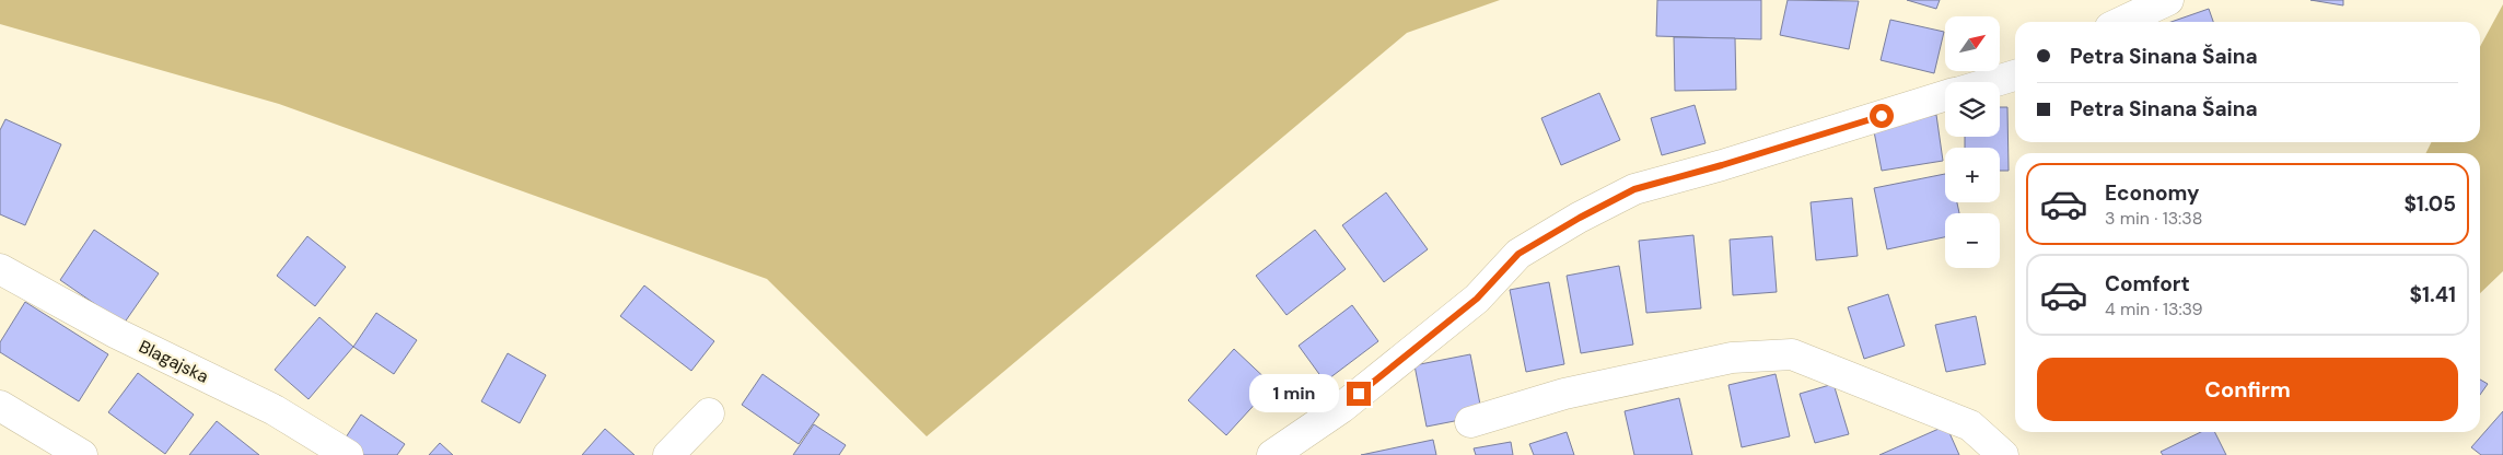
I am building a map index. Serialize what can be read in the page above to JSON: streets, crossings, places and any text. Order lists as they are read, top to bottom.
{
  "streets": {
    "street": ["Blagajska"]
  },
  "north": "top right",
  "page": {
    "map_buttons": ["+", "−"],
    "banner": ["Petra Sinana Šaina", "Petra Sinana Šaina"],
    "list": [
      {
        "name": "Economy",
        "note": "3 min · 13:38",
        "value": "$1.05"
      },
      {
        "name": "Comfort",
        "note": "4 min · 13:39",
        "value": "$1.41"
      }
    ],
    "buttons": "Confirm",
    "bubble": "1 min"
  }
}
